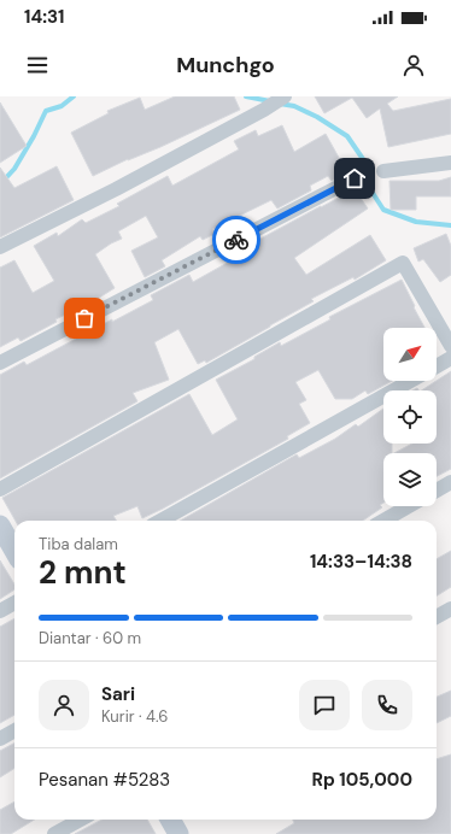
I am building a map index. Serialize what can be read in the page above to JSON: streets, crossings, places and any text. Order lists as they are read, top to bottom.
{
  "north": "top right",
  "page": {
    "status": "14:31",
    "header": "Munchgo",
    "heading": ["2 mnt", "Tiba dalam", "14:33–14:38"],
    "panel": [
      "Sari",
      "Kurir · 4.6",
      "Pesanan #5283",
      "Rp 105,000"
    ],
    "bar": "Diantar · 60 m"
  }
}
